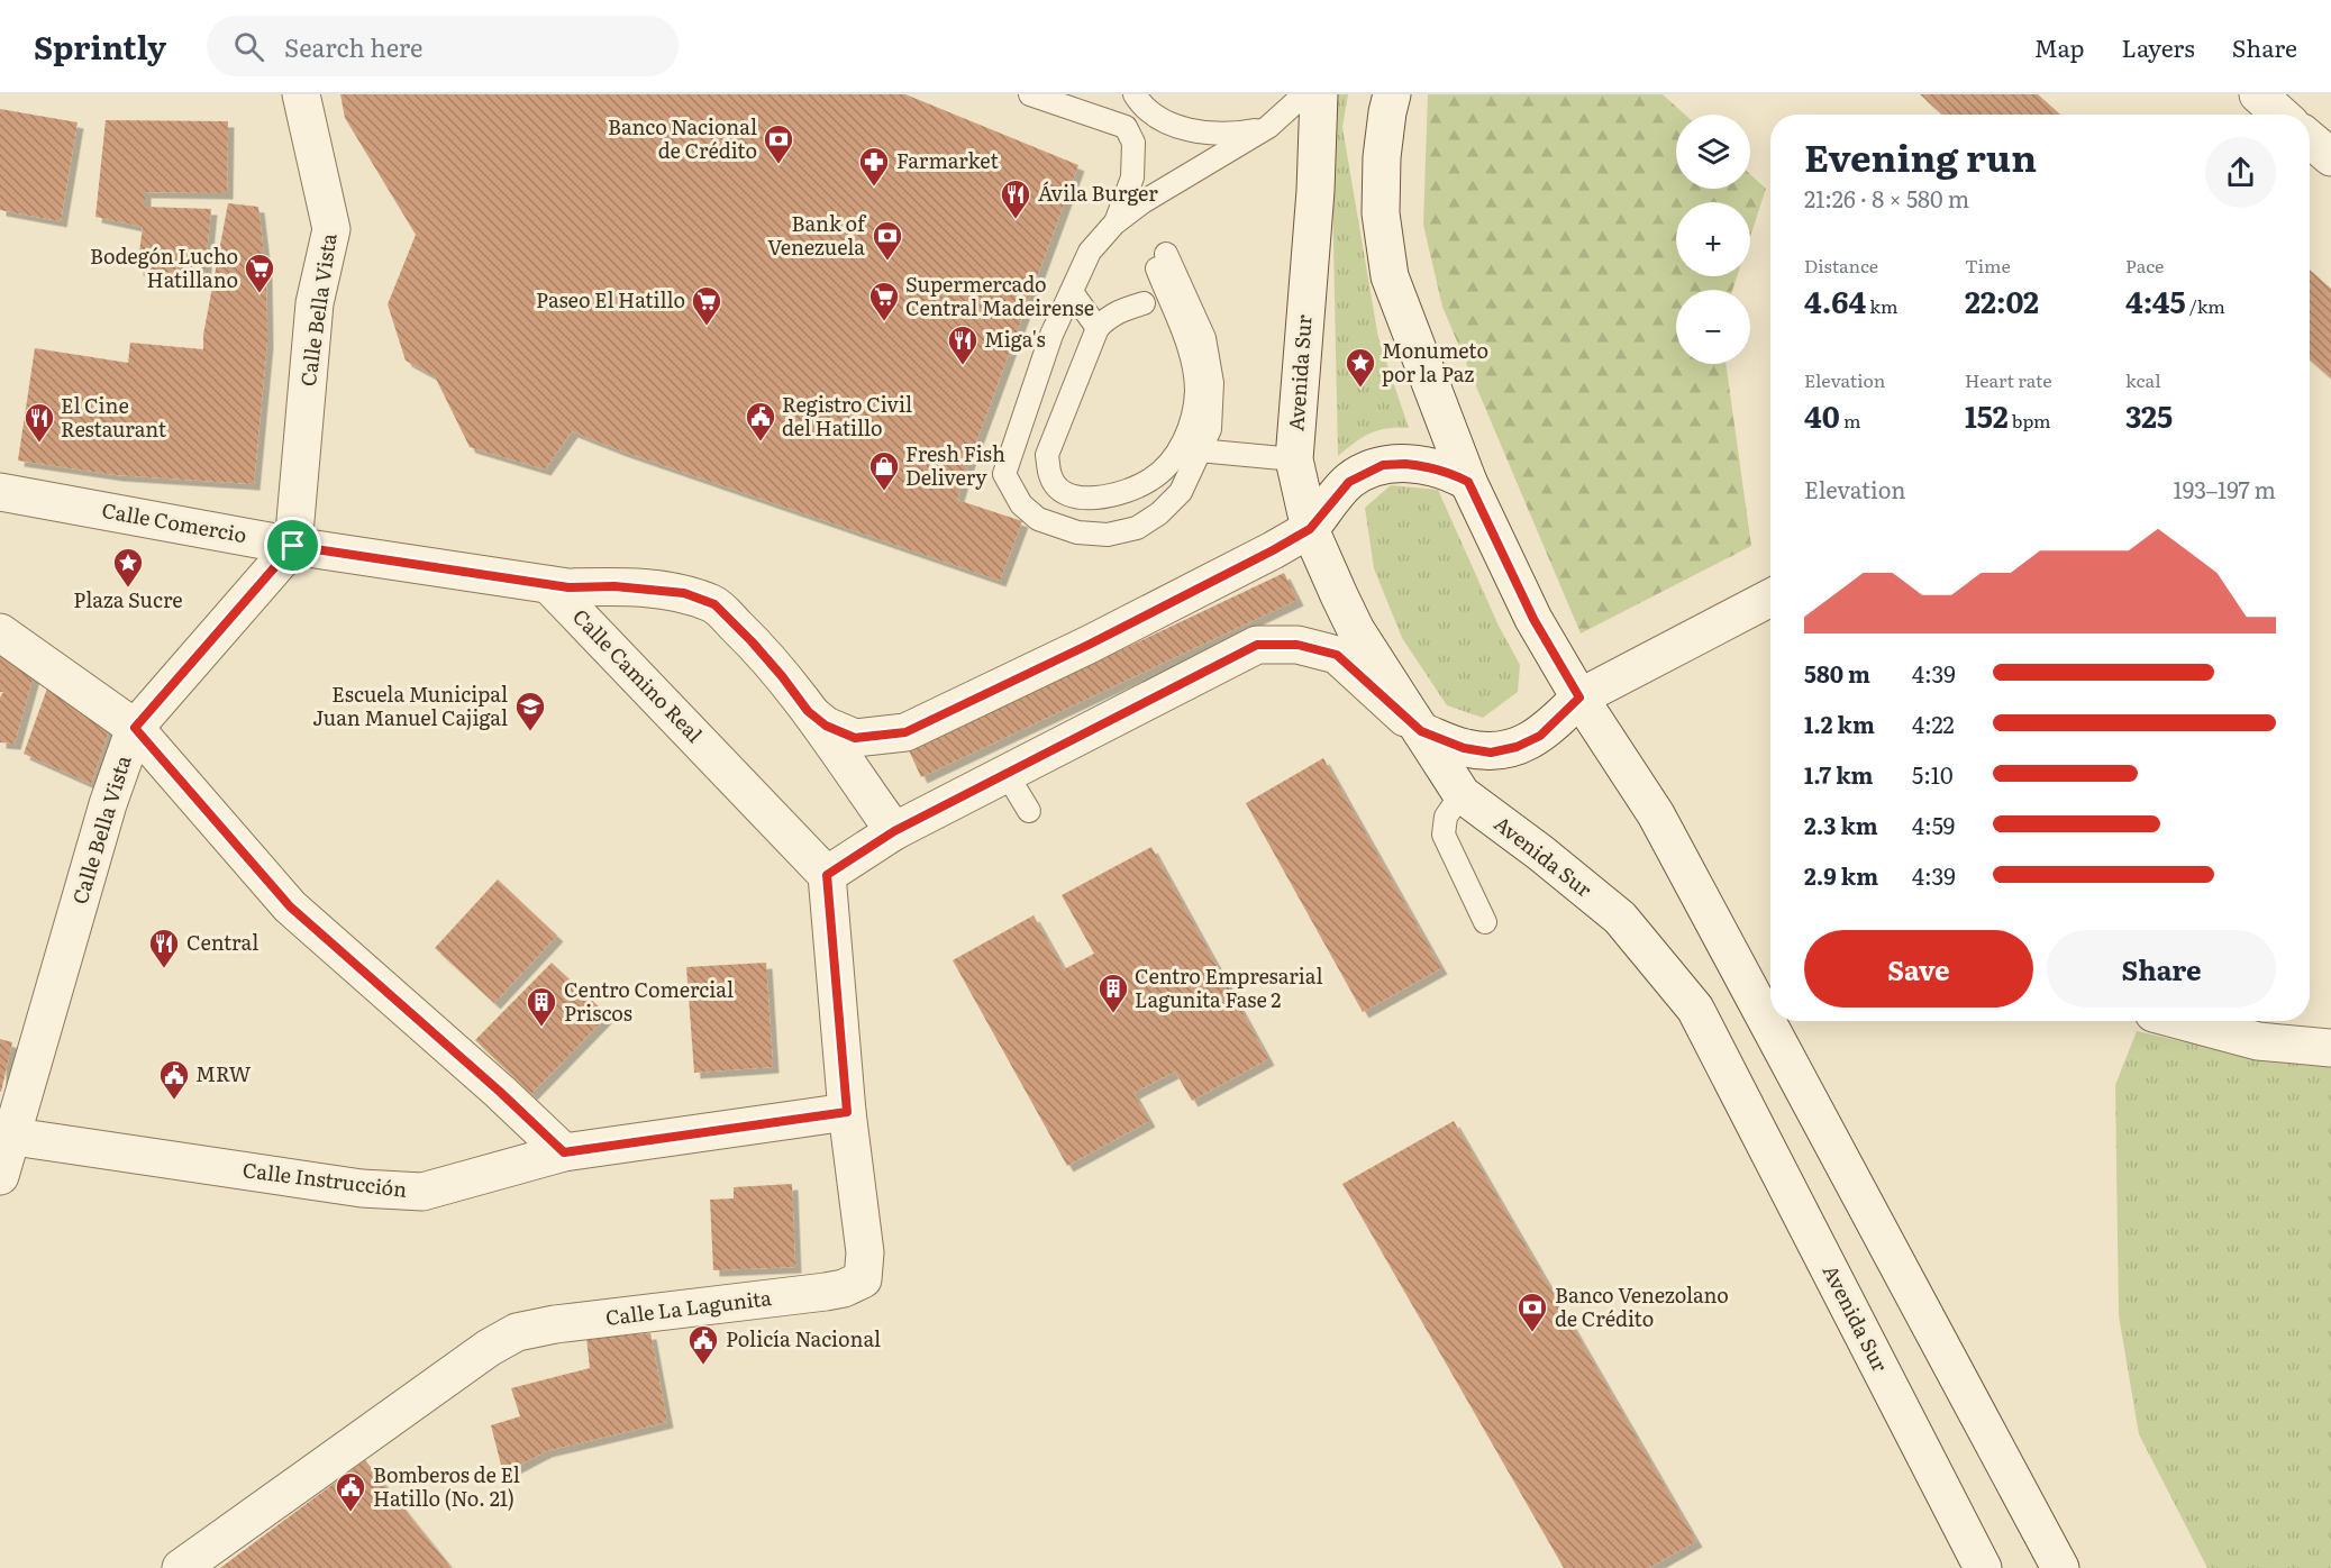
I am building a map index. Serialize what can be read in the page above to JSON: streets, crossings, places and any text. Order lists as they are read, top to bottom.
{
  "streets": {
    "street": [
      "Calle Bella Vista",
      "Avenida Sur",
      "Calle Comercio",
      "Calle Camino Real",
      "Calle Instrucción",
      "Calle La Lagunita"
    ]
  },
  "crossings": [
    ["Calle Bella Vista", "Calle Comercio"],
    ["Calle Bella Vista", "Calle Instrucción"],
    ["Avenida Sur", "Calle Camino Real"],
    ["Calle Comercio", "Calle Camino Real"],
    ["Calle Camino Real", "Calle La Lagunita"],
    ["Calle Instrucción", "Calle La Lagunita"]
  ],
  "places": {
    "bank": ["Banco Nacional de Crédito", "Bank of Venezuela", "Banco Venezolano de Crédito"],
    "pharmacy": ["Farmarket"],
    "restaurant": [
      "Ávila Burger",
      "Miga's",
      "El Cine Restaurant",
      "Central"
    ],
    "supermarket": ["Bodegón Lucho Hatillano", "Supermercado Central Madeirense", "Paseo El Hatillo"],
    "place": ["Monumeto por la Paz", "Plaza Sucre"],
    "public building": [
      "Registro Civil del Hatillo",
      "MRW",
      "Policía Nacional",
      "Bomberos de El Hatillo (No. 21)"
    ],
    "shop": ["Fresh Fish Delivery"],
    "school or university": ["Escuela Municipal Juan Manuel Cajigal"],
    "building": ["Centro Empresarial Lagunita Fase 2", "Centro Comercial Priscos"]
  },
  "page": {
    "header": "Sprintly",
    "search": "Search here",
    "nav": ["Map", "Layers", "Share"],
    "map_buttons": ["+", "−"],
    "heading": ["Evening run", "21:26 · 8 × 580 m"],
    "stats": [
      ["Distance", "4.64 km"],
      ["Time", "22:02"],
      ["Pace", "4:45 /km"],
      ["Elevation", "40 m"],
      ["Heart rate", "152 bpm"],
      ["kcal", "325"]
    ],
    "chart": ["Elevation", "193–197 m"],
    "list": [
      {
        "name": "580 m",
        "note": "4:39"
      },
      {
        "name": "1.2 km",
        "note": "4:22"
      },
      {
        "name": "1.7 km",
        "note": "5:10"
      },
      {
        "name": "2.3 km",
        "note": "4:59"
      },
      {
        "name": "2.9 km",
        "note": "4:39"
      }
    ],
    "buttons": ["Save", "Share"]
  }
}
